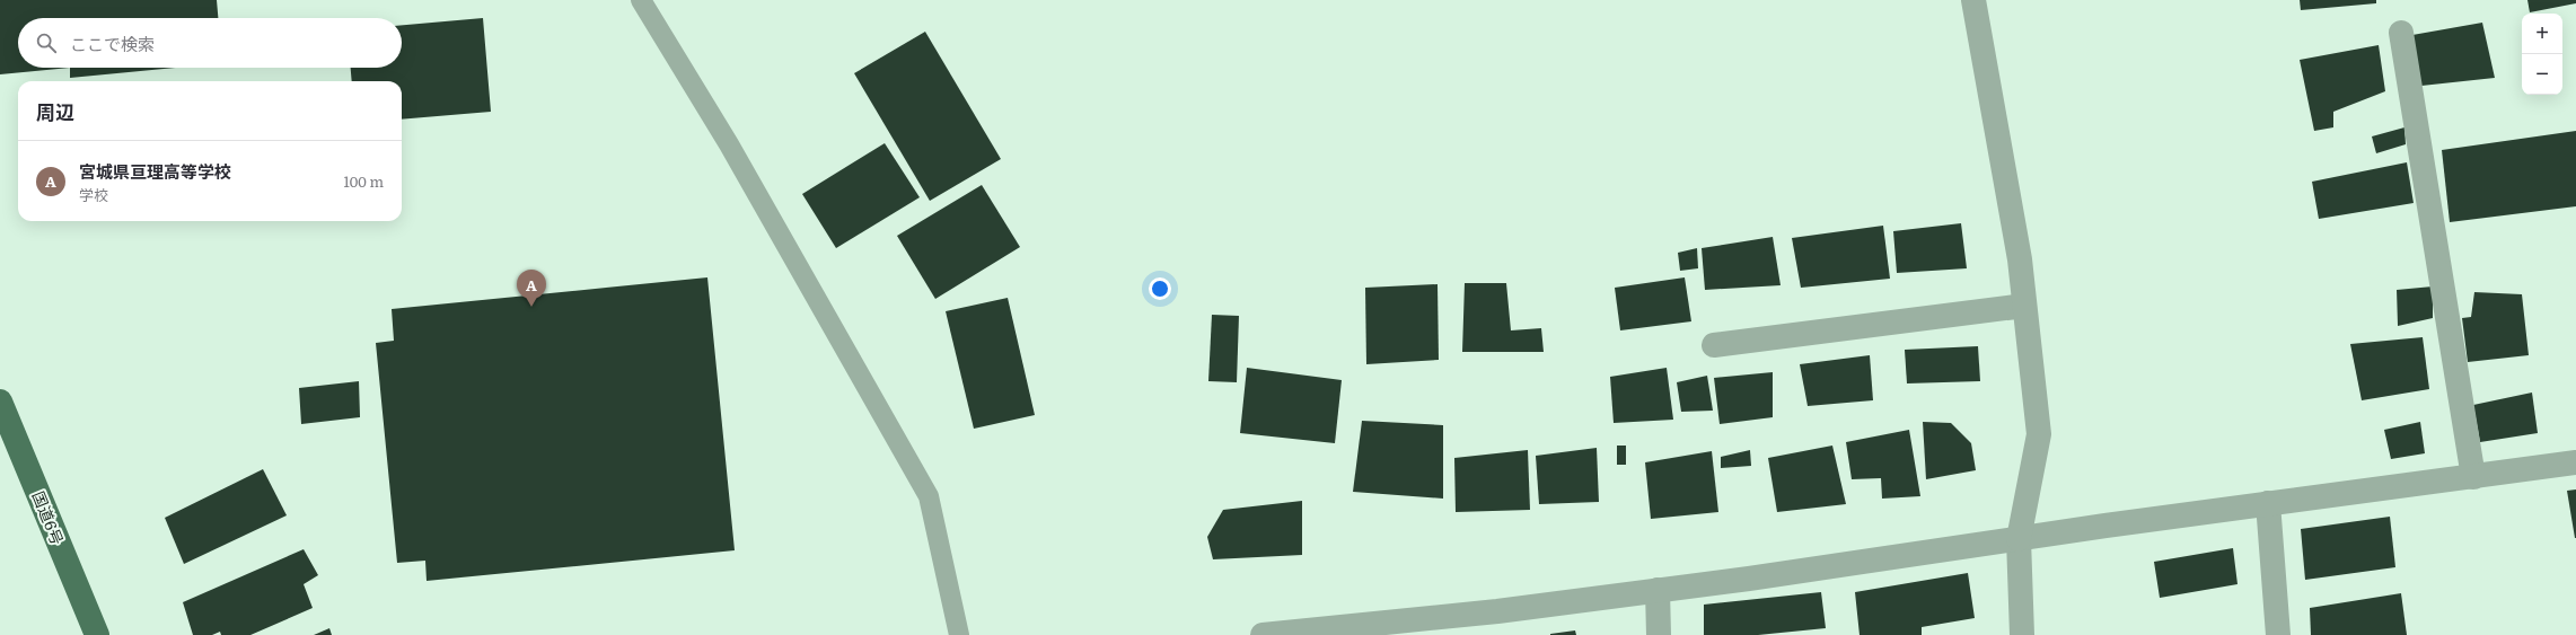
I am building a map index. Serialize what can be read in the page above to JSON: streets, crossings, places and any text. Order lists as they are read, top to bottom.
{
  "streets": {
    "highway": ["国道6号"]
  },
  "page": {
    "map_buttons": ["+", "−"],
    "search": "ここで検索",
    "heading": "周辺",
    "list": [
      {
        "mark": "A",
        "name": "宮城県亘理高等学校",
        "note": "学校",
        "value": "100 m"
      }
    ],
    "pins": "A"
  }
}
